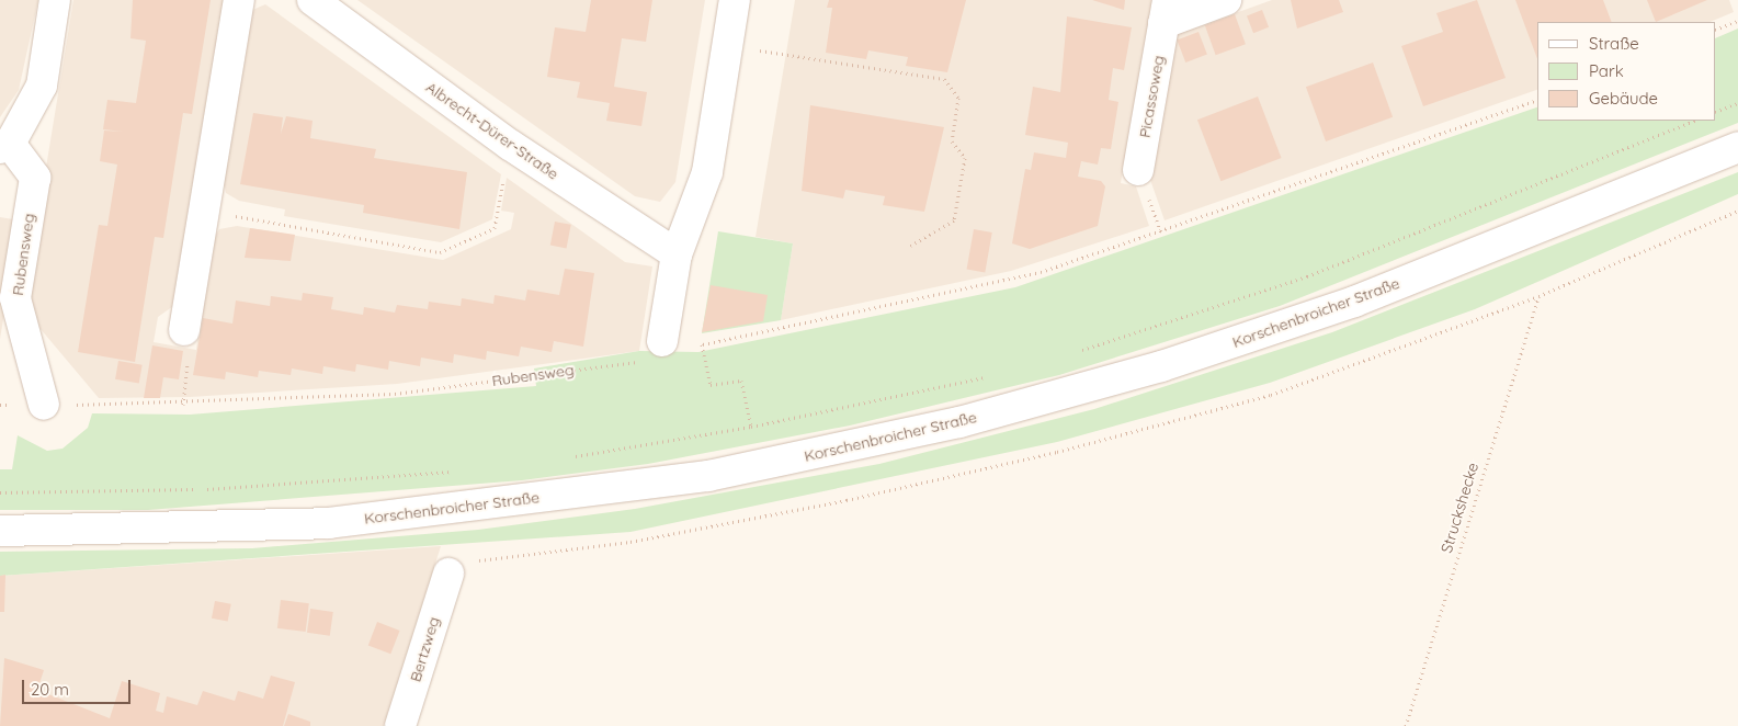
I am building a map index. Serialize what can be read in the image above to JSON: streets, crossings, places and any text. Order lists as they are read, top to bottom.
{
  "streets": {
    "street": [
      "Picassoweg",
      "Albrecht-Dürer-Straße",
      "Rubensweg",
      "Korschenbroicher Straße",
      "Bertzweg"
    ],
    "path": ["Struckshecke"]
  },
  "legend": ["Straße", "Park", "Gebäude"],
  "scale_bar": "20 m"
}
